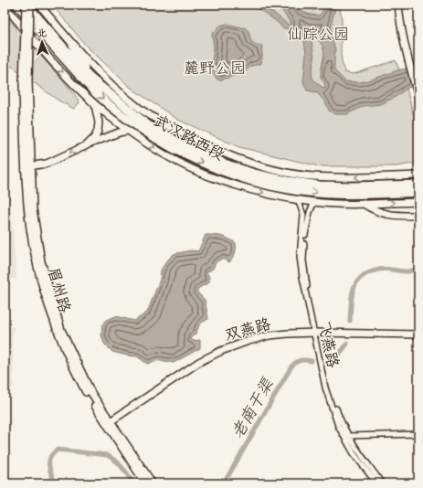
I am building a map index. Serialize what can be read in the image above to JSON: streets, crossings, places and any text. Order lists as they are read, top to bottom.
{
  "streets": {
    "highway": ["武汉路西段"],
    "main road": ["双燕路"],
    "street": ["飞燕路"]
  },
  "crossings": [
    ["双燕路", "飞燕路"]
  ],
  "water": ["老南干渠"],
  "parks": ["仙踪公园", "麓野公园"],
  "north": "top"
}
